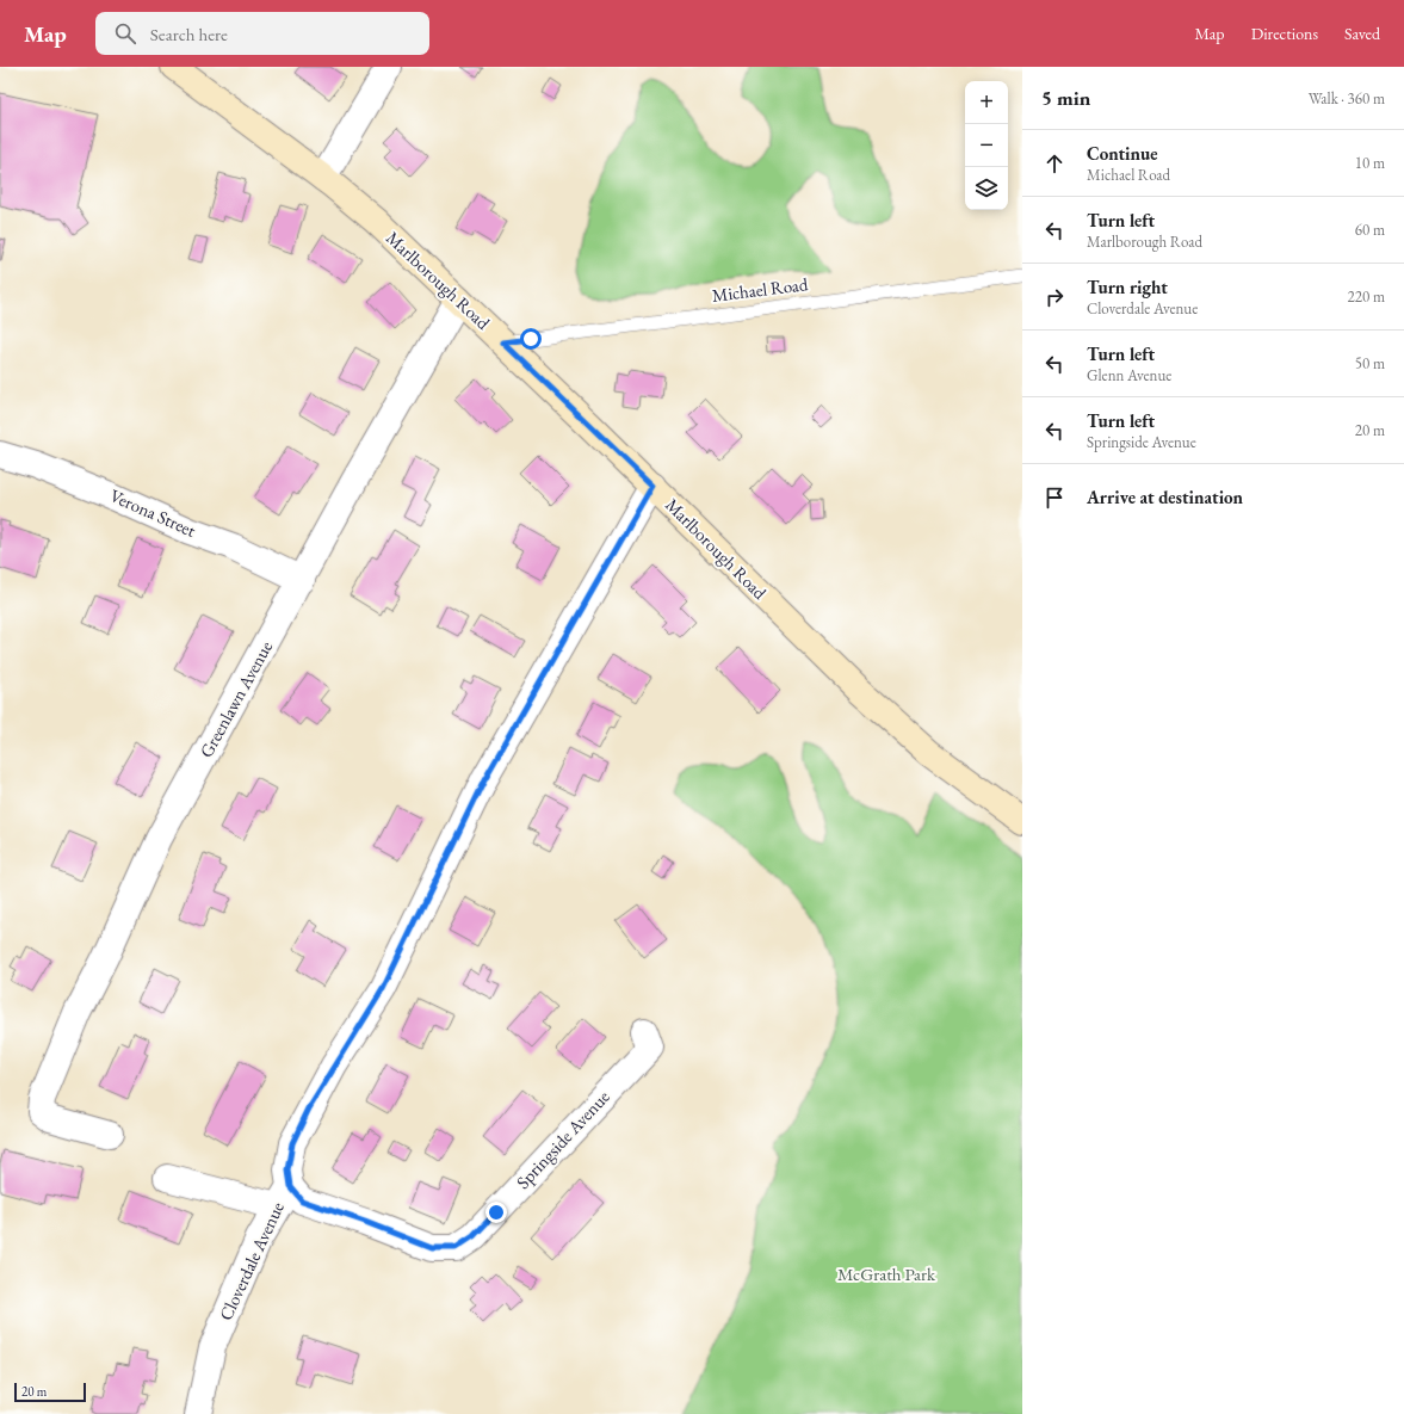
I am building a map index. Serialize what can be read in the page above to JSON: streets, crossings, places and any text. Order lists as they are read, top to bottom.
{
  "streets": {
    "street": [
      "Marlborough Road",
      "Verona Street",
      "Greenlawn Avenue",
      "Springside Avenue",
      "Cloverdale Avenue"
    ],
    "lane": ["Michael Road"]
  },
  "crossings": [
    ["Marlborough Road", "Michael Road"],
    ["Marlborough Road", "Greenlawn Avenue"],
    ["Marlborough Road", "Cloverdale Avenue"],
    ["Verona Street", "Greenlawn Avenue"],
    ["Springside Avenue", "Cloverdale Avenue"]
  ],
  "parks": ["McGrath Park"],
  "scale_bar": "20 m",
  "page": {
    "header": "Map",
    "search": "Search here",
    "nav": ["Map", "Directions", "Saved"],
    "heading": ["5 min", "Walk · 360 m"],
    "map_buttons": ["+", "−"],
    "list": [
      ["Continue", "Michael Road", "10 m"],
      ["Turn left", "Marlborough Road", "60 m"],
      ["Turn right", "Cloverdale Avenue", "220 m"],
      ["Turn left", "Glenn Avenue", "50 m"],
      ["Turn left", "Springside Avenue", "20 m"],
      "Arrive at destination"
    ],
    "scale": "20 m"
  }
}
